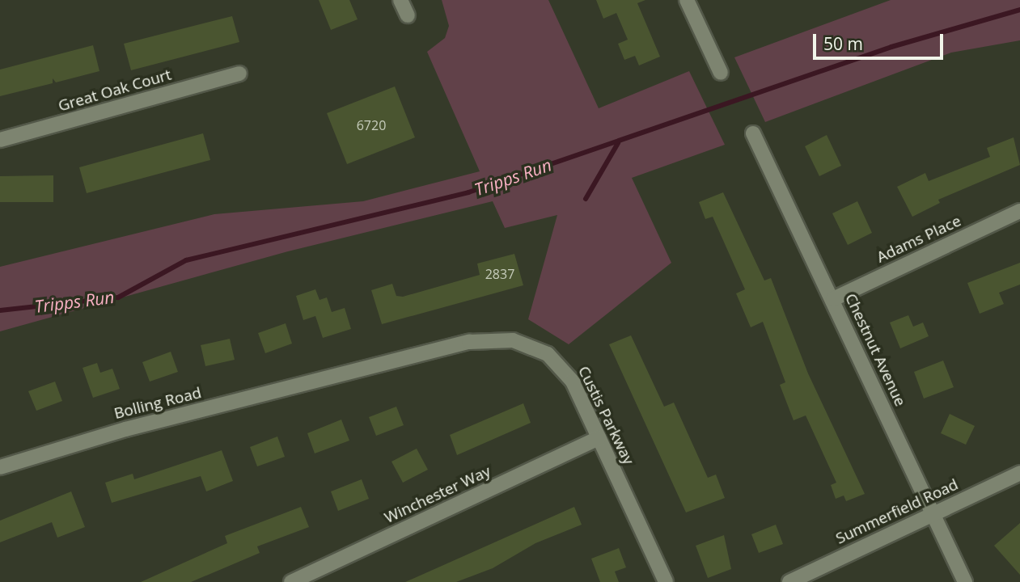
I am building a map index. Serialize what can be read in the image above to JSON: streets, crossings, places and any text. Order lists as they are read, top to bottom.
{
  "streets": {
    "street": [
      "Great Oak Court",
      "Adams Place",
      "Chestnut Avenue",
      "Bolling Road",
      "Custis Parkway",
      "Winchester Way",
      "Summerfield Road"
    ]
  },
  "crossings": [
    ["Adams Place", "Chestnut Avenue"],
    ["Chestnut Avenue", "Summerfield Road"],
    ["Bolling Road", "Custis Parkway"],
    ["Custis Parkway", "Winchester Way"]
  ],
  "water": ["Tripps Run"],
  "house_numbers": ["6720", "2837"],
  "scale_bar": "50 m"
}
